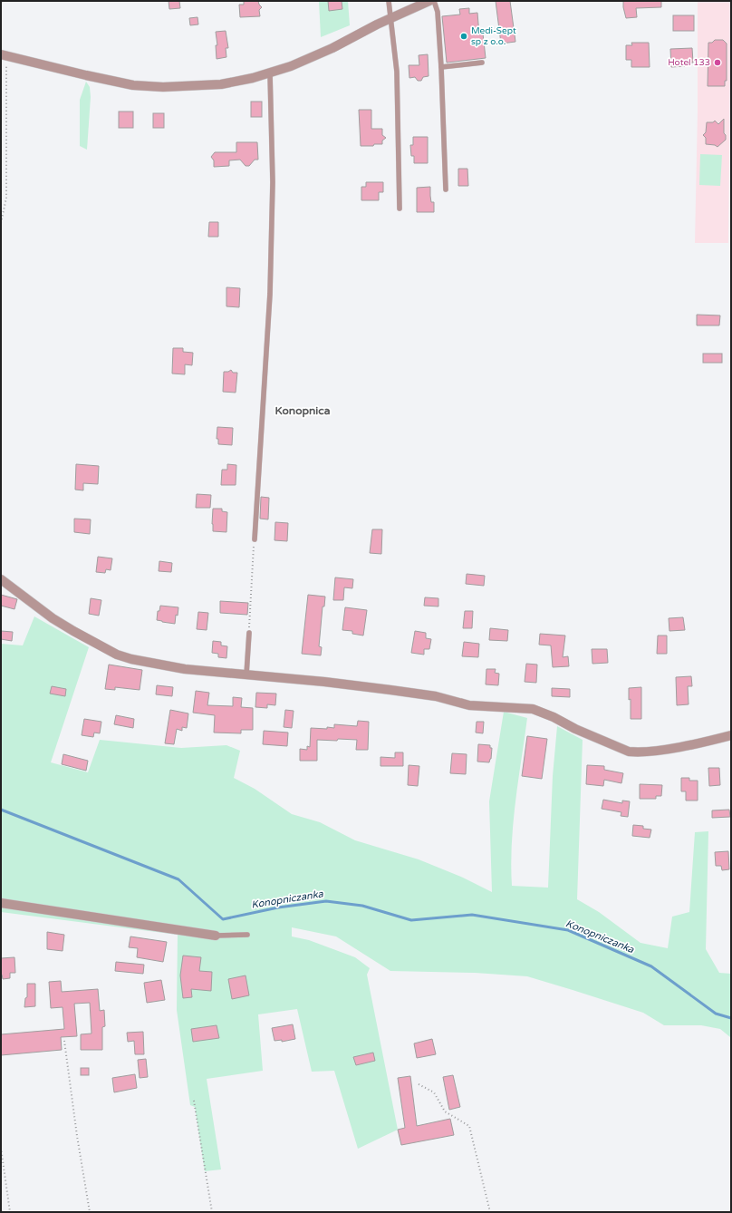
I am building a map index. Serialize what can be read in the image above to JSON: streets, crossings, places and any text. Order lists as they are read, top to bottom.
{
  "districts": ["Konopnica"],
  "water": ["Konopniczanka"],
  "places": ["Medi-Sept sp z o.o.", "Hotel 133"]
}
